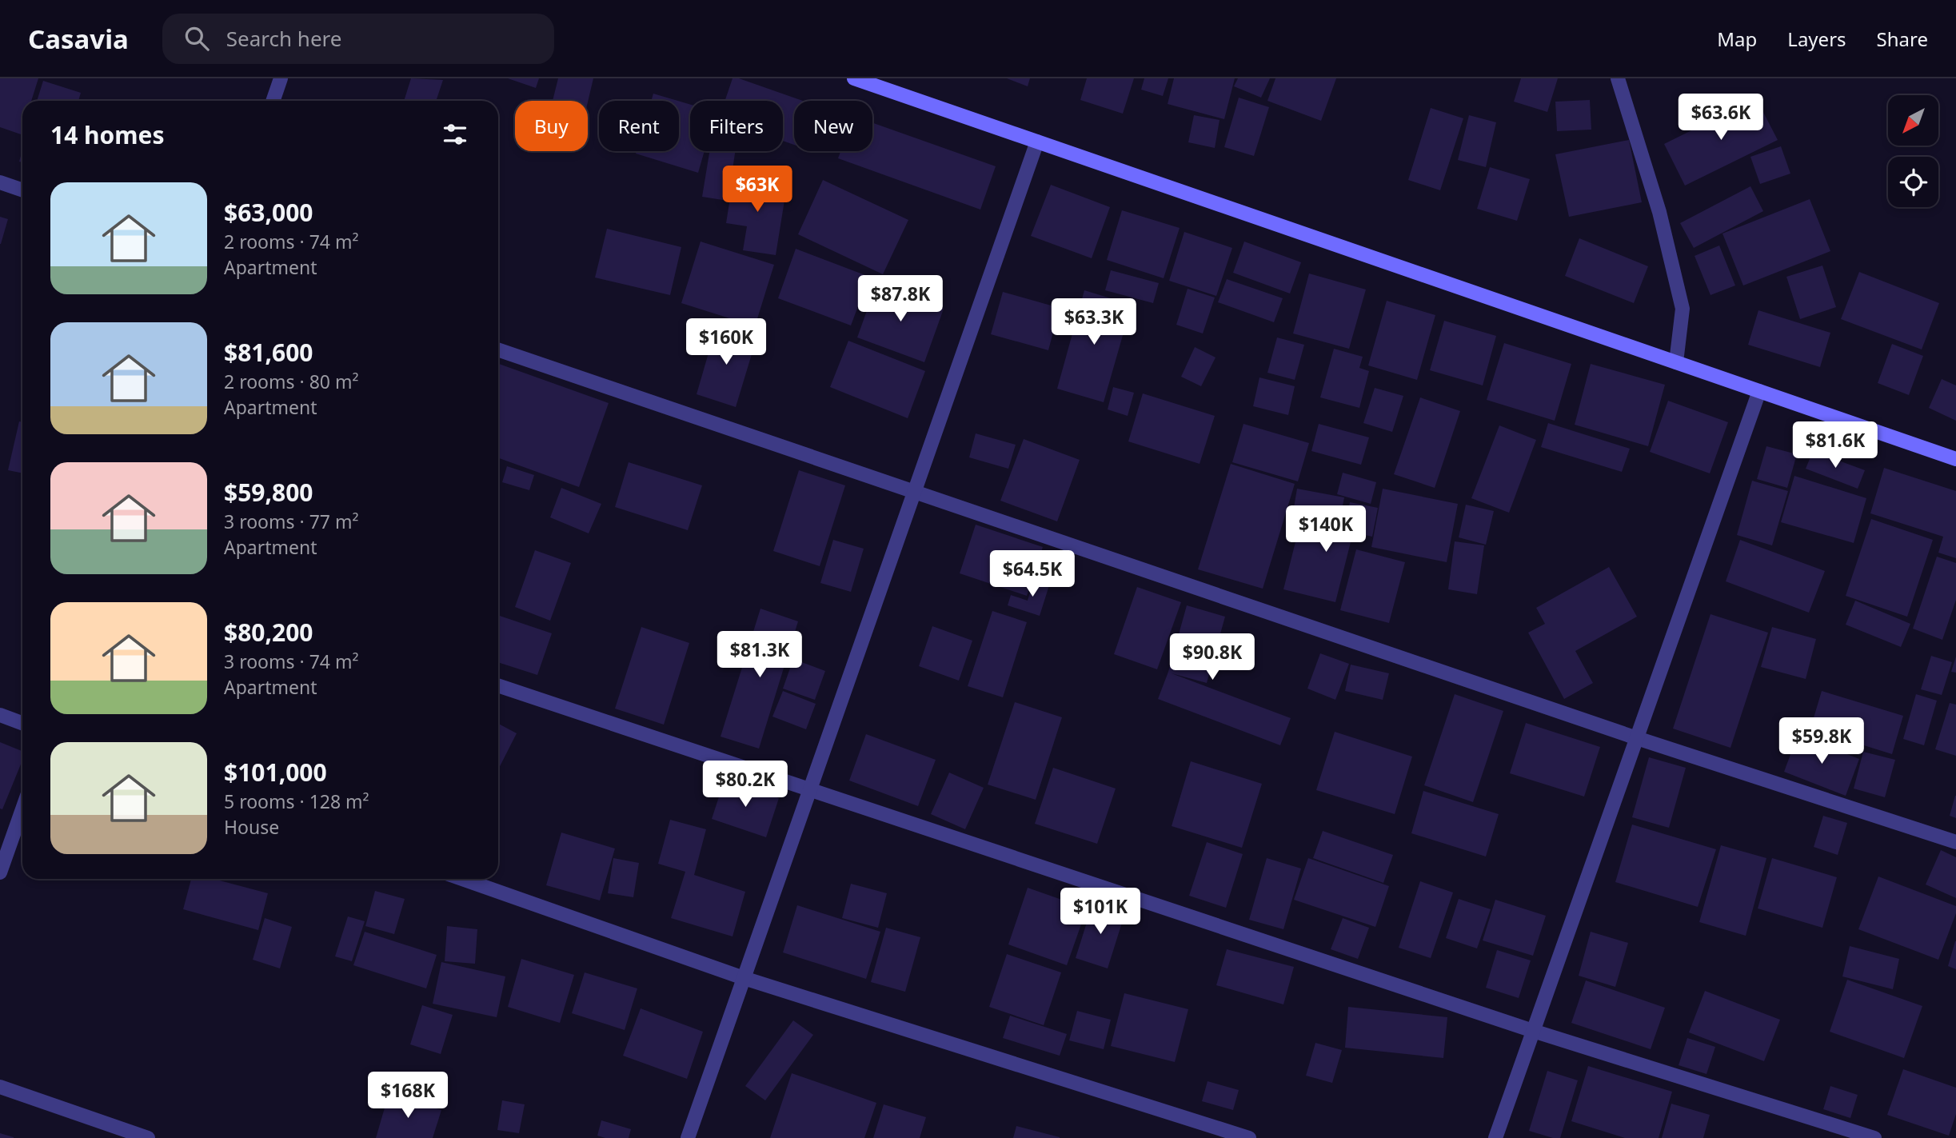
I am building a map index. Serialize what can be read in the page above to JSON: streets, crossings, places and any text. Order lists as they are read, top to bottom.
{
  "north": "bottom left",
  "page": {
    "header": "Casavia",
    "search": "Search here",
    "nav": ["Map", "Layers", "Share"],
    "price": [
      "$63.6K",
      "$63K",
      "$87.8K",
      "$63.3K",
      "$160K",
      "$81.6K",
      "$140K",
      "$64.5K",
      "$81.3K",
      "$90.8K",
      "$59.8K",
      "$80.2K",
      "$101K",
      "$168K"
    ],
    "chip": [
      "Buy",
      "Rent",
      "Filters",
      "New"
    ],
    "heading": "14 homes",
    "list": [
      {
        "name": "$63,000",
        "note": "2 rooms · 74 m² · Apartment"
      },
      {
        "name": "$81,600",
        "note": "2 rooms · 80 m² · Apartment"
      },
      {
        "name": "$59,800",
        "note": "3 rooms · 77 m² · Apartment"
      },
      {
        "name": "$80,200",
        "note": "3 rooms · 74 m² · Apartment"
      },
      {
        "name": "$101,000",
        "note": "5 rooms · 128 m² · House"
      }
    ]
  }
}
